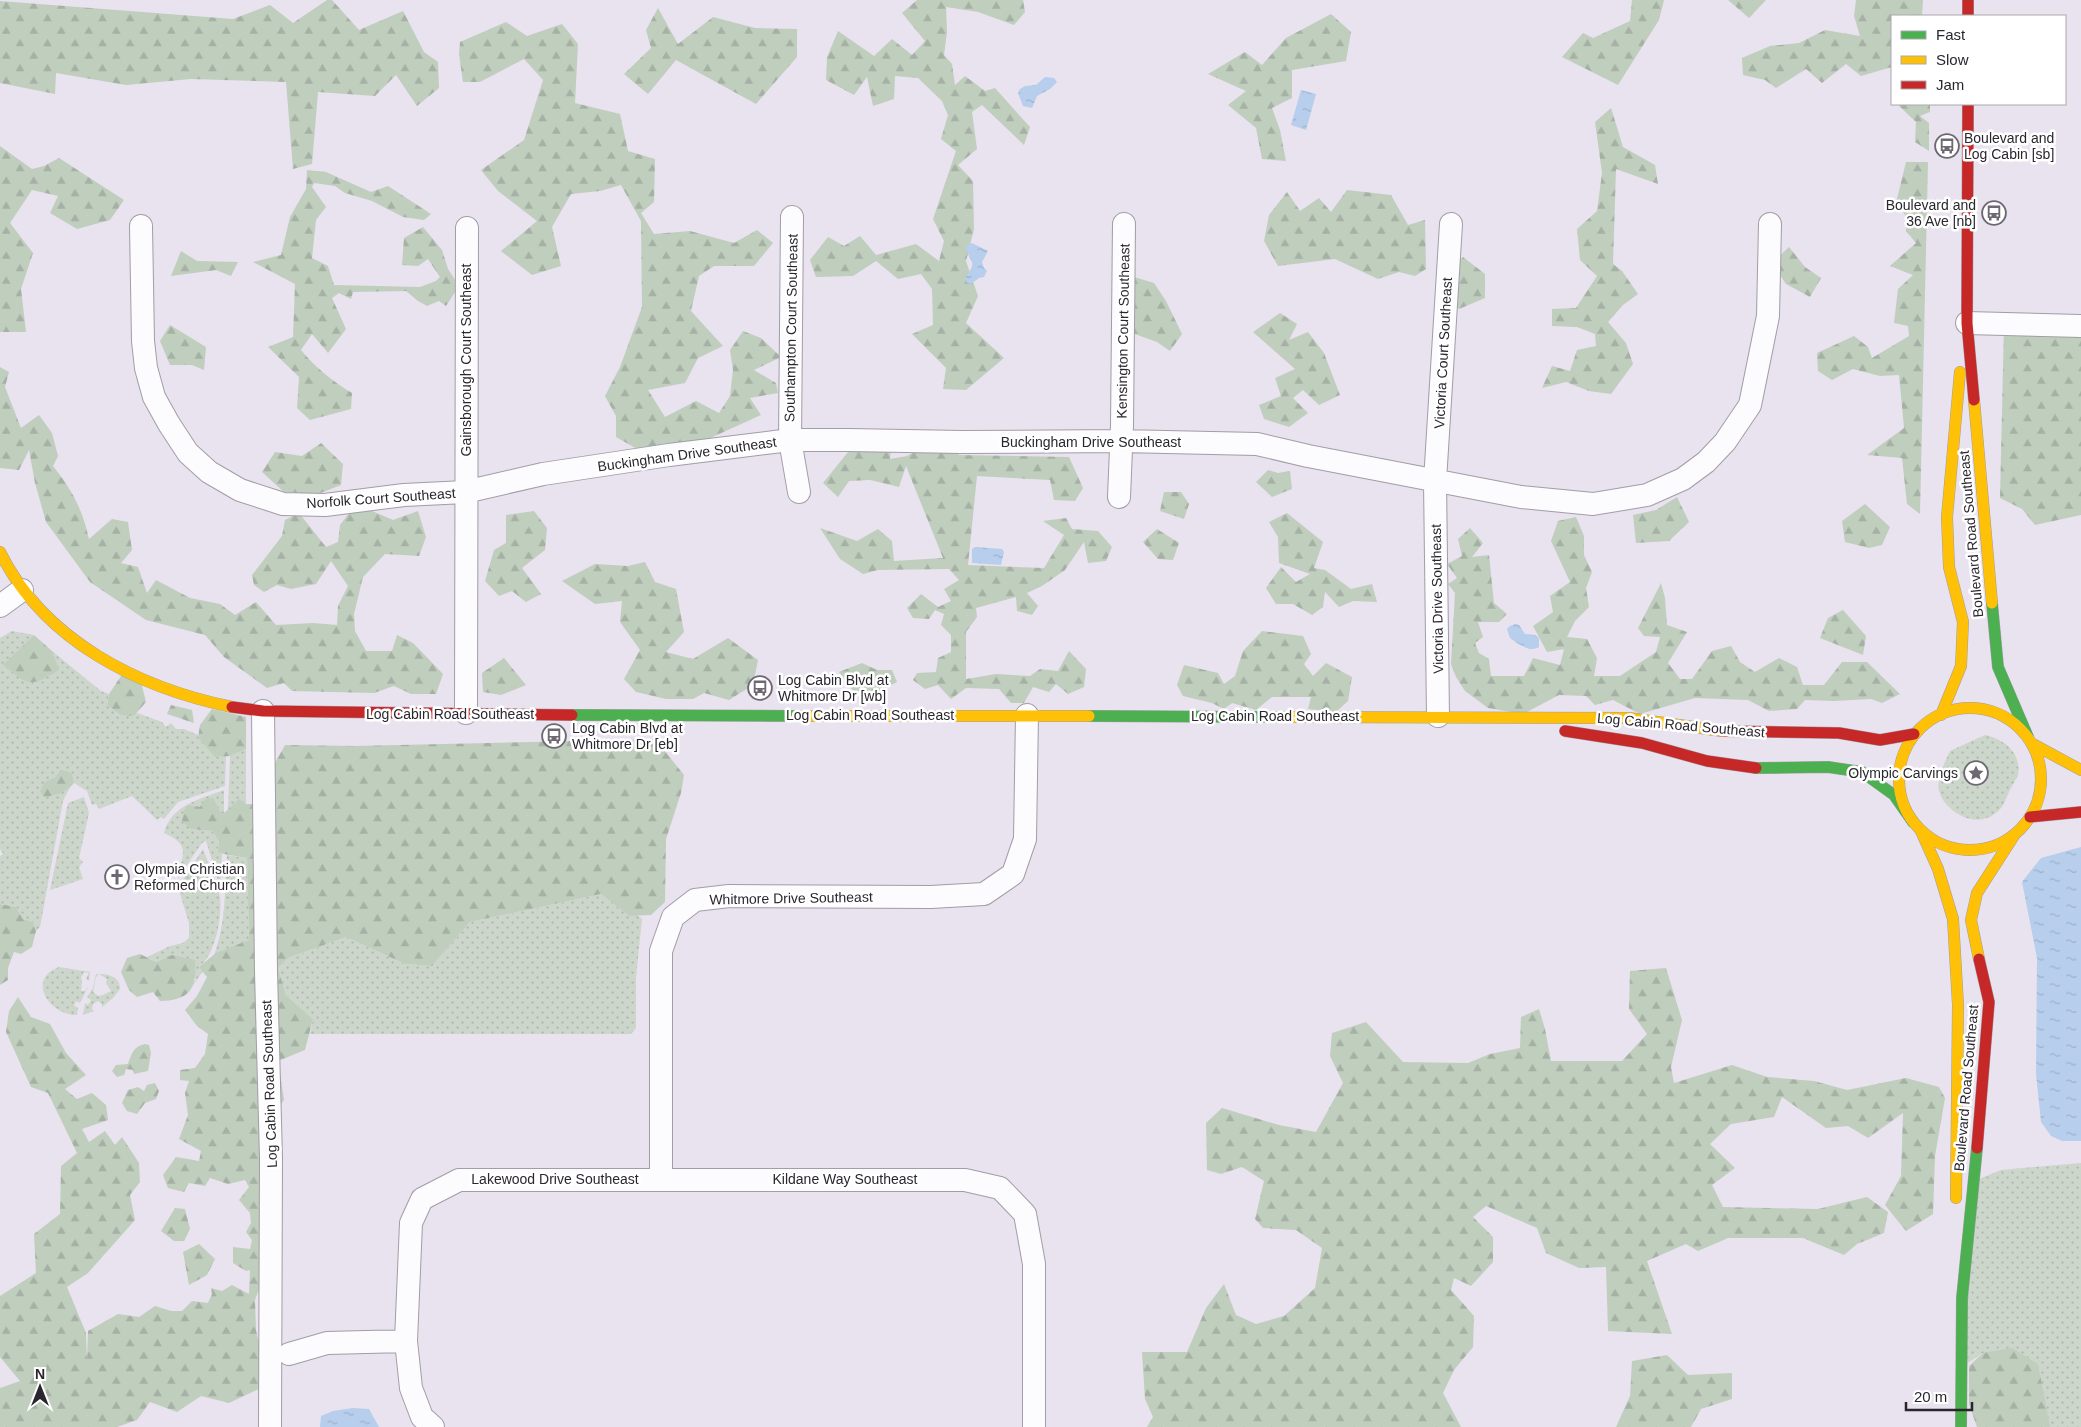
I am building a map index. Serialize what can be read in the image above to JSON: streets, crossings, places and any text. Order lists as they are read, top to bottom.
{
  "streets": {
    "street": [
      "Southampton Court Southeast",
      "Kensington Court Southeast",
      "Victoria Court Southeast",
      "Gainsborough Court Southeast",
      "Buckingham Drive Southeast",
      "Norfolk Court Southeast",
      "Boulevard Road Southeast",
      "Victoria Drive Southeast",
      "Log Cabin Road Southeast",
      "Whitmore Drive Southeast",
      "Lakewood Drive Southeast",
      "Kildane Way Southeast"
    ]
  },
  "crossings": [
    ["Southampton Court Southeast", "Buckingham Drive Southeast"],
    ["Kensington Court Southeast", "Buckingham Drive Southeast"],
    ["Victoria Court Southeast", "Buckingham Drive Southeast"],
    ["Victoria Court Southeast", "Victoria Drive Southeast"],
    ["Gainsborough Court Southeast", "Buckingham Drive Southeast"],
    ["Gainsborough Court Southeast", "Norfolk Court Southeast"],
    ["Gainsborough Court Southeast", "Log Cabin Road Southeast"],
    ["Buckingham Drive Southeast", "Norfolk Court Southeast"],
    ["Buckingham Drive Southeast", "Victoria Drive Southeast"],
    ["Boulevard Road Southeast", "Log Cabin Road Southeast"],
    ["Victoria Drive Southeast", "Log Cabin Road Southeast"],
    ["Log Cabin Road Southeast", "Whitmore Drive Southeast"],
    ["Whitmore Drive Southeast", "Lakewood Drive Southeast"],
    ["Whitmore Drive Southeast", "Kildane Way Southeast"],
    ["Lakewood Drive Southeast", "Kildane Way Southeast"]
  ],
  "places": {
    "bus stop": [
      "Boulevard and Log Cabin [sb]",
      "Boulevard and 36 Ave [nb]",
      "Log Cabin Blvd at Whitmore Dr [wb]",
      "Log Cabin Blvd at Whitmore Dr [eb]"
    ],
    "place": ["Olympic Carvings"],
    "church": ["Olympia Christian Reformed Church"]
  },
  "legend": ["Fast", "Slow", "Jam"],
  "scale_bar": "20 m",
  "north": "top"
}
